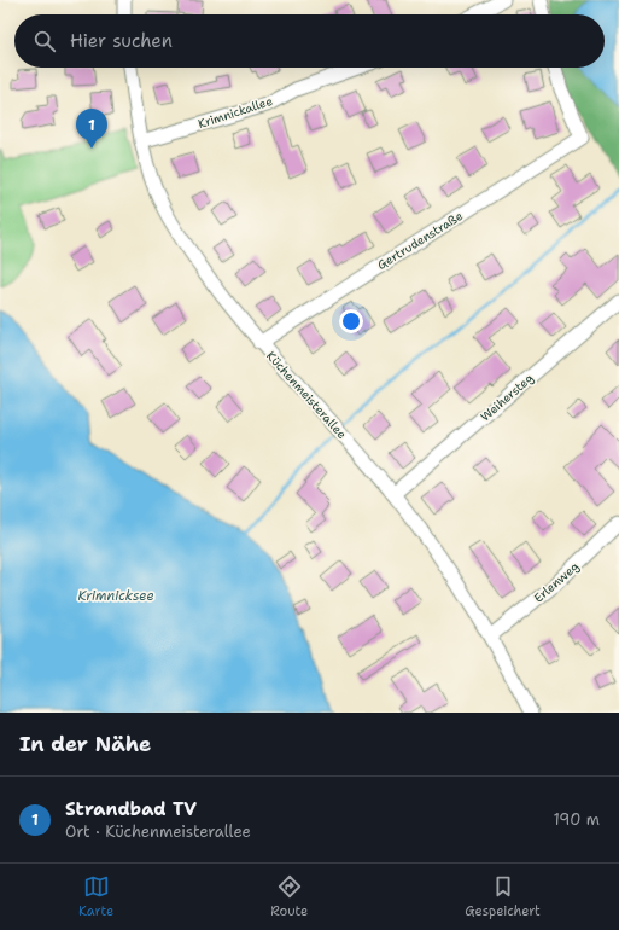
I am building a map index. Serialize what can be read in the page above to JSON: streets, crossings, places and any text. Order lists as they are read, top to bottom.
{
  "streets": {
    "street": [
      "Krimnickallee",
      "Gertrudenstraße",
      "Küchenmeisterallee",
      "Weihersteg",
      "Erlenweg"
    ]
  },
  "crossings": [
    ["Krimnickallee", "Küchenmeisterallee"],
    ["Gertrudenstraße", "Küchenmeisterallee"],
    ["Küchenmeisterallee", "Weihersteg"],
    ["Küchenmeisterallee", "Erlenweg"]
  ],
  "water": ["Krimnicksee"],
  "page": {
    "search": "Hier suchen",
    "pins": "1",
    "heading": "In der Nähe",
    "list": [
      {
        "mark": "1",
        "name": "Strandbad TV",
        "note": "Ort · Küchenmeisterallee",
        "value": "190 m"
      }
    ],
    "nav": ["Karte", "Route", "Gespeichert"]
  }
}
